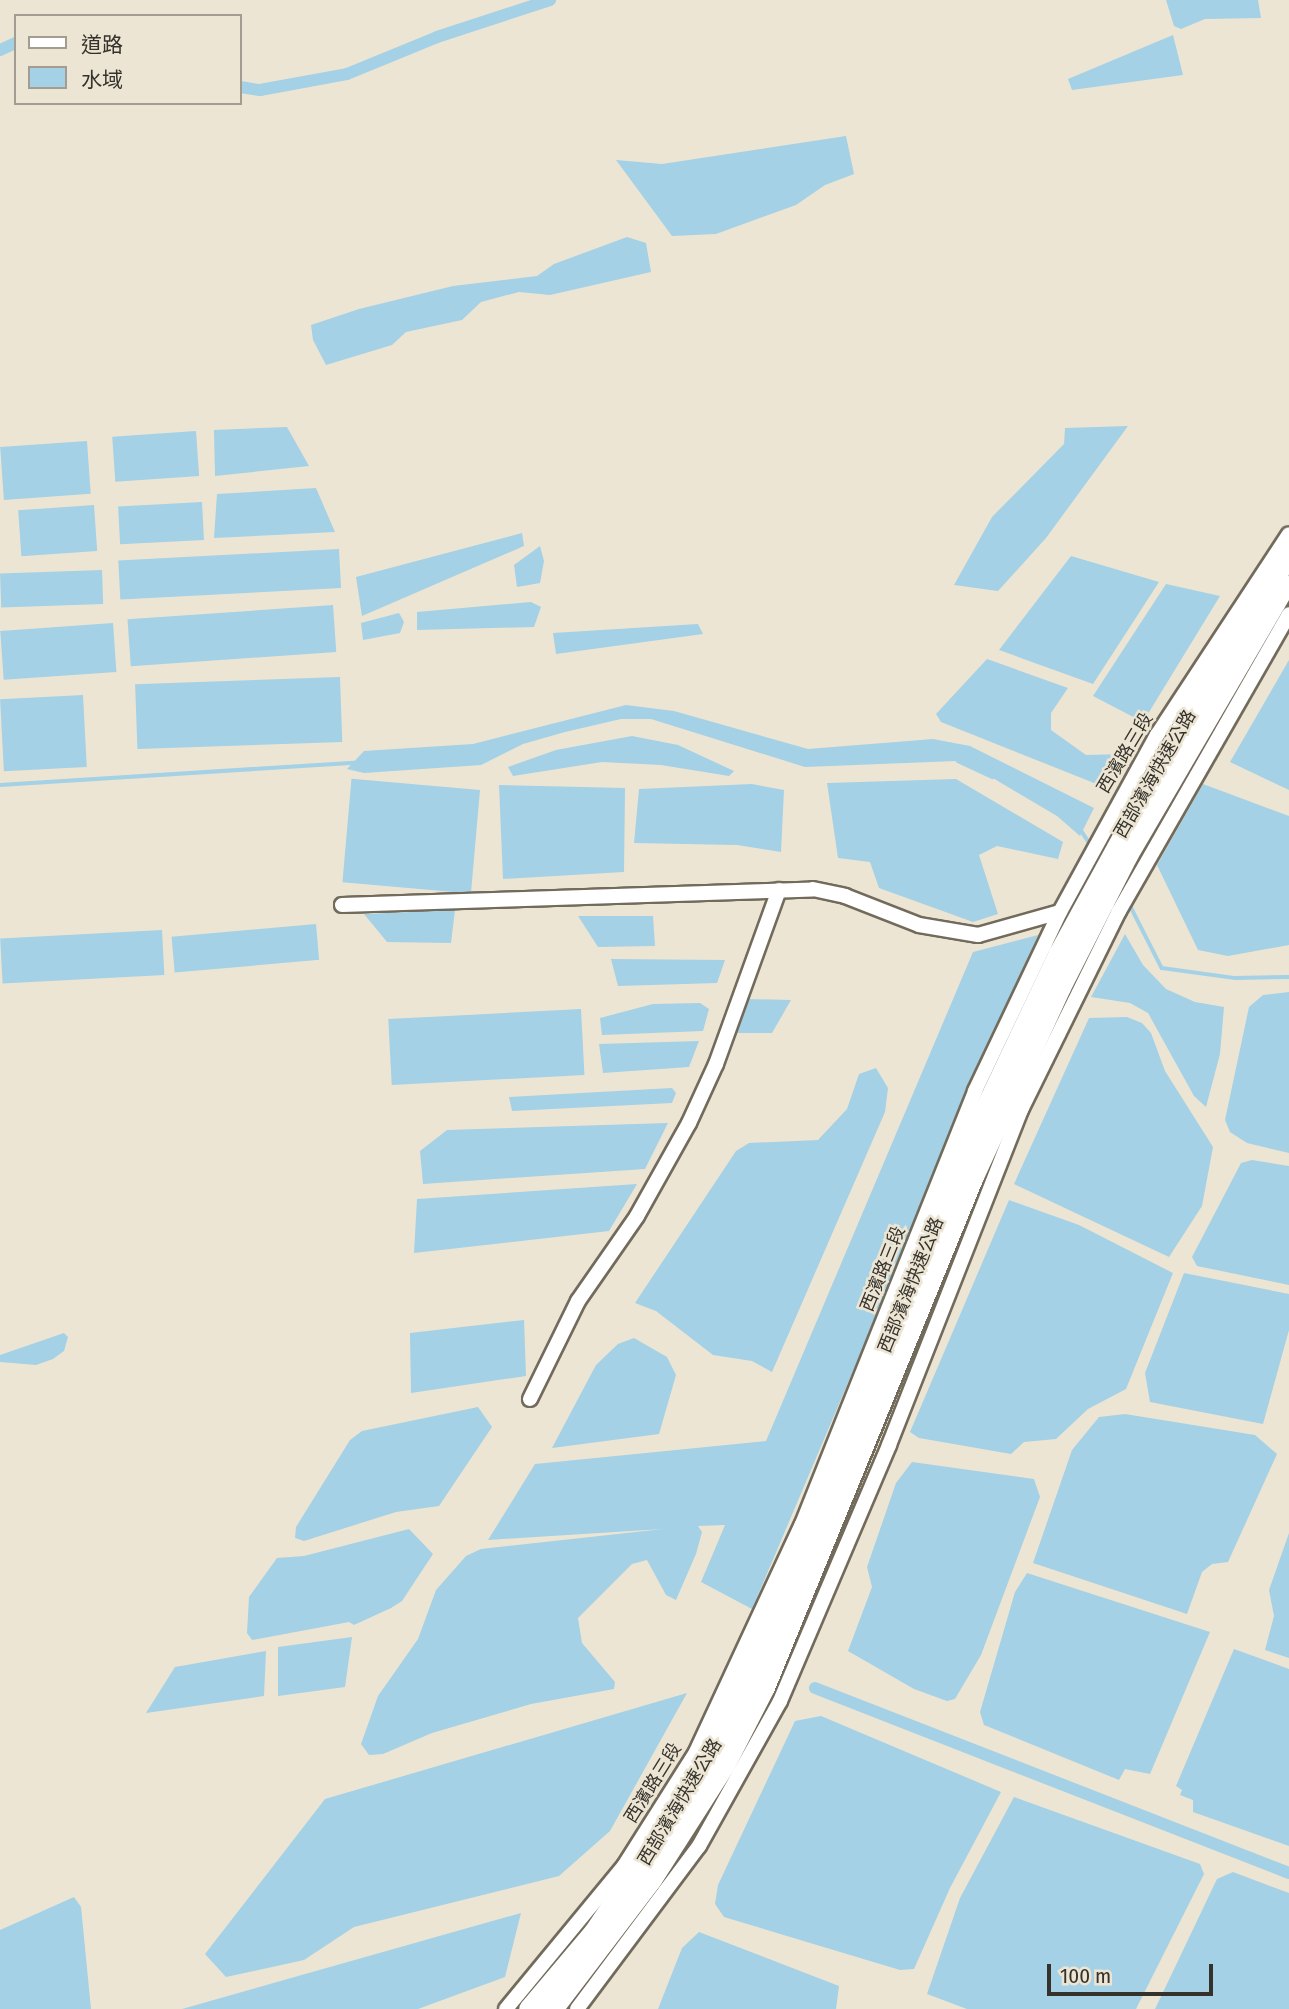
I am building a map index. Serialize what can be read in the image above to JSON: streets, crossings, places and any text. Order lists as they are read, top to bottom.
{
  "streets": {
    "highway": ["西部濱海快速公路"],
    "street": ["西濱路三段"]
  },
  "crossings": [
    ["西濱路三段", "西部濱海快速公路"]
  ],
  "legend": ["道路", "水域"],
  "scale_bar": "100 m"
}
